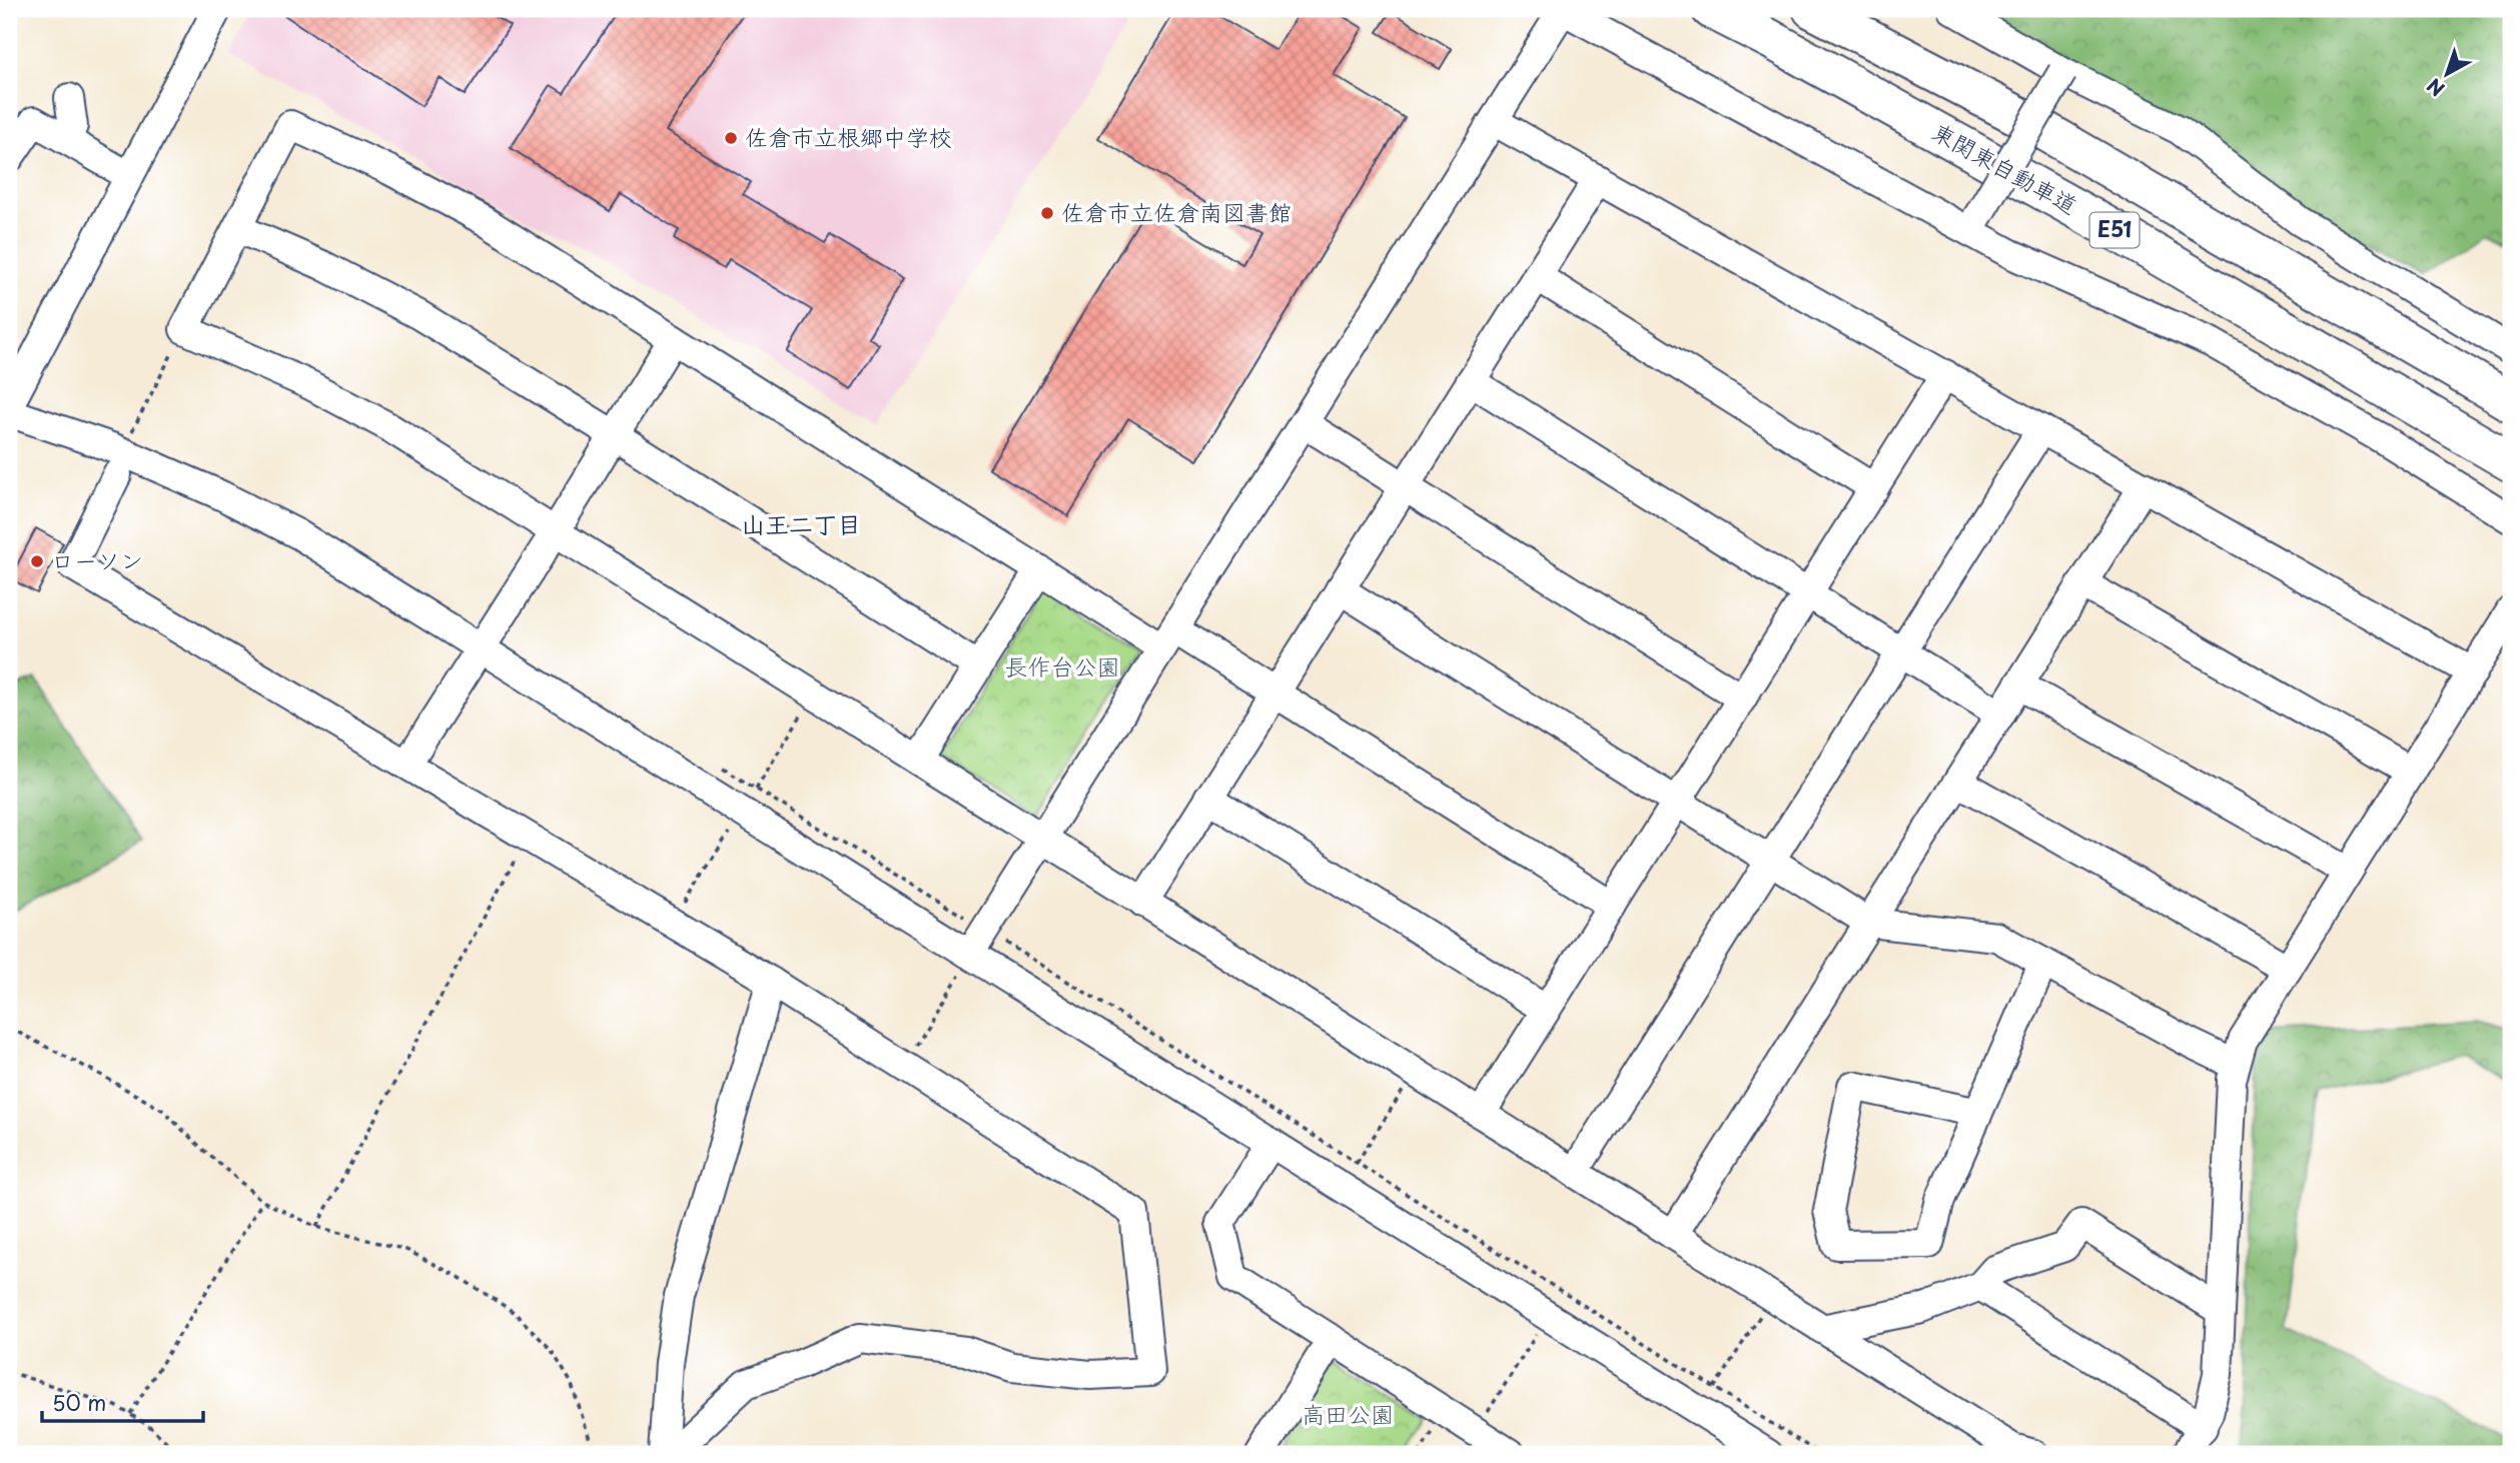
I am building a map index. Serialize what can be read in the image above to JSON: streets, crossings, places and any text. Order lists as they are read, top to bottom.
{
  "streets": {
    "highway": ["東関東自動車道", "E51"]
  },
  "districts": ["山王二丁目"],
  "parks": ["長作台公園", "高田公園"],
  "places": ["佐倉市立根郷中学校", "佐倉市立佐倉南図書館", "ローソン"],
  "scale_bar": "50 m",
  "north": "bottom left"
}
